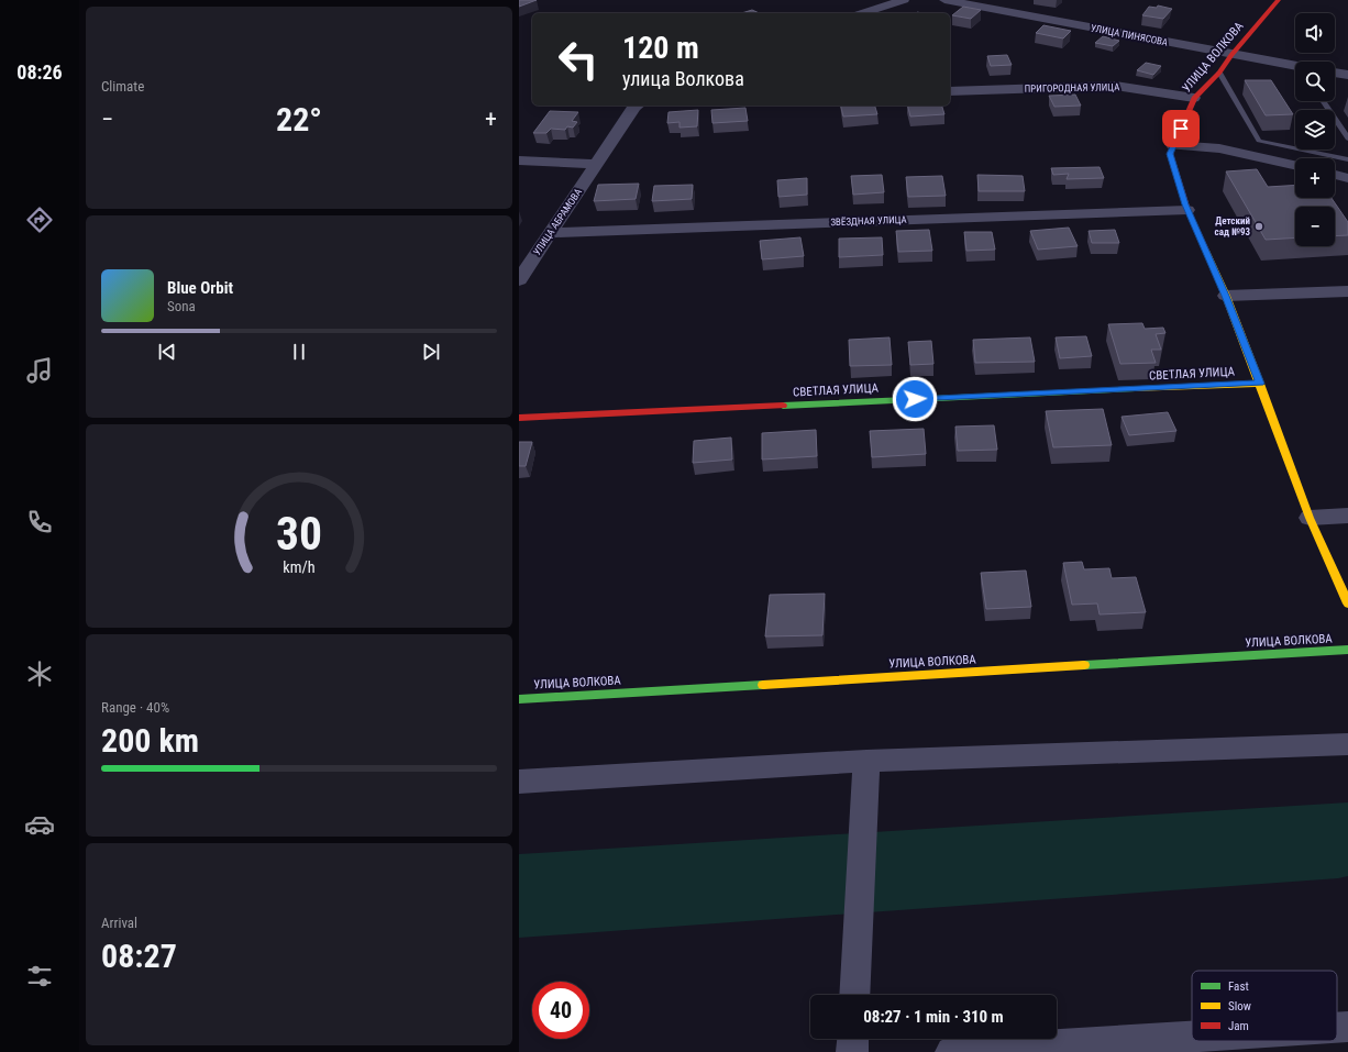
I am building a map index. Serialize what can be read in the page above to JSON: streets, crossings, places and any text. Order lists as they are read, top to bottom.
{
  "streets": {
    "street": [
      "УЛИЦА ПИНЯСОВА",
      "УЛИЦА ВОЛКОВА",
      "ПРИГОРОДНАЯ УЛИЦА",
      "ЗВЁЗДНАЯ УЛИЦА",
      "УЛИЦА АБРАМОВА",
      "СВЕТЛАЯ УЛИЦА"
    ]
  },
  "crossings": [
    ["УЛИЦА ПИНЯСОВА", "УЛИЦА ВОЛКОВА"],
    ["УЛИЦА ВОЛКОВА", "ПРИГОРОДНАЯ УЛИЦА"],
    ["УЛИЦА ВОЛКОВА", "ЗВЁЗДНАЯ УЛИЦА"],
    ["УЛИЦА ВОЛКОВА", "СВЕТЛАЯ УЛИЦА"],
    ["ЗВЁЗДНАЯ УЛИЦА", "УЛИЦА АБРАМОВА"]
  ],
  "places": ["Детский сад №93"],
  "legend": ["Fast", "Slow", "Jam"],
  "page": {
    "tabs": "08:26",
    "tile": [
      "Climate",
      ["Range · 40%", "200 km"],
      ["Arrival", "08:27"]
    ],
    "map_buttons": ["+", "−"],
    "turn": ["120 m", "улица Волкова"],
    "heat": ["−", "22°", "+"],
    "song": ["Blue Orbit", "Sona"],
    "limit": "40",
    "trip": "08:27 · 1 min · 310 m",
    "gauge": ["30", "km/h"]
  }
}
